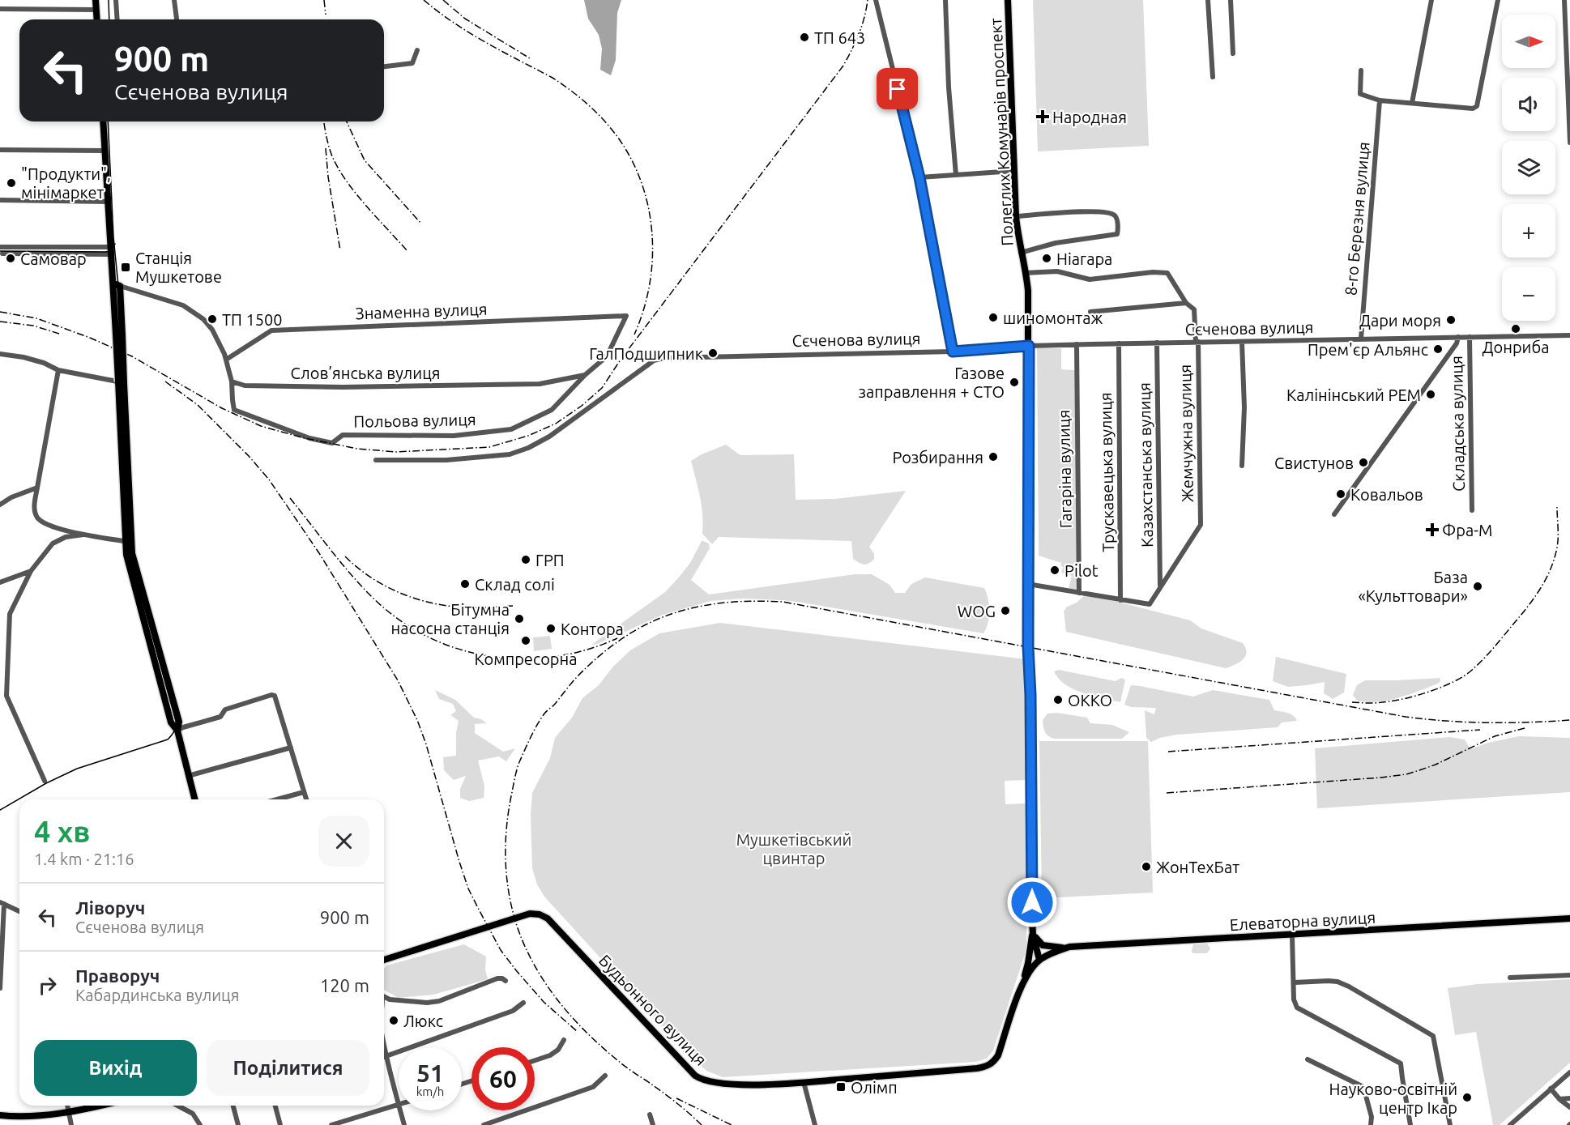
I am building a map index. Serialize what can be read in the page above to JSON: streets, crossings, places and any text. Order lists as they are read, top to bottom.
{
  "streets": {
    "main road": ["Полеглих Комунарів проспект", "Елеваторна вулиця", "Будьонного вулиця"],
    "street": [
      "8-го Березня вулиця",
      "Знаменна вулиця",
      "Сєченова вулиця",
      "Слов’янська вулиця",
      "Польова вулиця",
      "Складська вулиця",
      "Жемчужна вулиця",
      "Казахстанська вулиця",
      "Гагаріна вулиця",
      "Трускавецька вулиця"
    ]
  },
  "crossings": [
    ["Полеглих Комунарів проспект", "Сєченова вулиця"],
    ["Полеглих Комунарів проспект", "Жемчужна вулиця"],
    ["Полеглих Комунарів проспект", "Елеваторна вулиця"],
    ["Полеглих Комунарів проспект", "Будьонного вулиця"],
    ["8-го Березня вулиця", "Сєченова вулиця"],
    ["Знаменна вулиця", "Слов’янська вулиця"],
    ["Знаменна вулиця", "Польова вулиця"],
    ["Сєченова вулиця", "Складська вулиця"],
    ["Сєченова вулиця", "Жемчужна вулиця"],
    ["Сєченова вулиця", "Казахстанська вулиця"],
    ["Сєченова вулиця", "Гагаріна вулиця"],
    ["Сєченова вулиця", "Трускавецька вулиця"],
    ["Слов’янська вулиця", "Польова вулиця"],
    ["Жемчужна вулиця", "Казахстанська вулиця"],
    ["Елеваторна вулиця", "Будьонного вулиця"]
  ],
  "parks": ["Мушкетівський цвинтар"],
  "places": {
    "other": [
      "ТП 643",
      "\"Продукти\", мінімаркет",
      "Самовар",
      "Ніагара",
      "шиномонтаж",
      "ТП 1500",
      "Дари моря",
      "Донриба",
      "Прем'єр Альянс",
      "ГалПодшипник",
      "Газове заправлення + СТО",
      "Калінінський РЕМ",
      "Розбирання",
      "Свистунов",
      "Ковальов",
      "ГРП",
      "Pilot",
      "Склад солі",
      "База «Культтовари»",
      "WOG",
      "Бітумна насосна станція",
      "Контора",
      "Компресорна",
      "ОККО",
      "ЖонТехБат",
      "Люкс",
      "Науково-освітній центр Ікар"
    ],
    "health": ["Народная", "Фра-М"],
    "transit": ["Станція Мушкетове", "Олімп"]
  },
  "north": "right",
  "page": {
    "map_buttons": ["+", "−"],
    "turn": ["900 m", "Сєченова вулиця"],
    "heading": ["4 хв", "1.4 km · 21:16"],
    "list": [
      {
        "name": "Ліворуч",
        "note": "Сєченова вулиця",
        "value": "900 m"
      },
      {
        "name": "Праворуч",
        "note": "Кабардинська вулиця",
        "value": "120 m"
      }
    ],
    "buttons": ["Вихід", "Поділитися"],
    "speed": "51 km/h",
    "limit": "60"
  }
}
